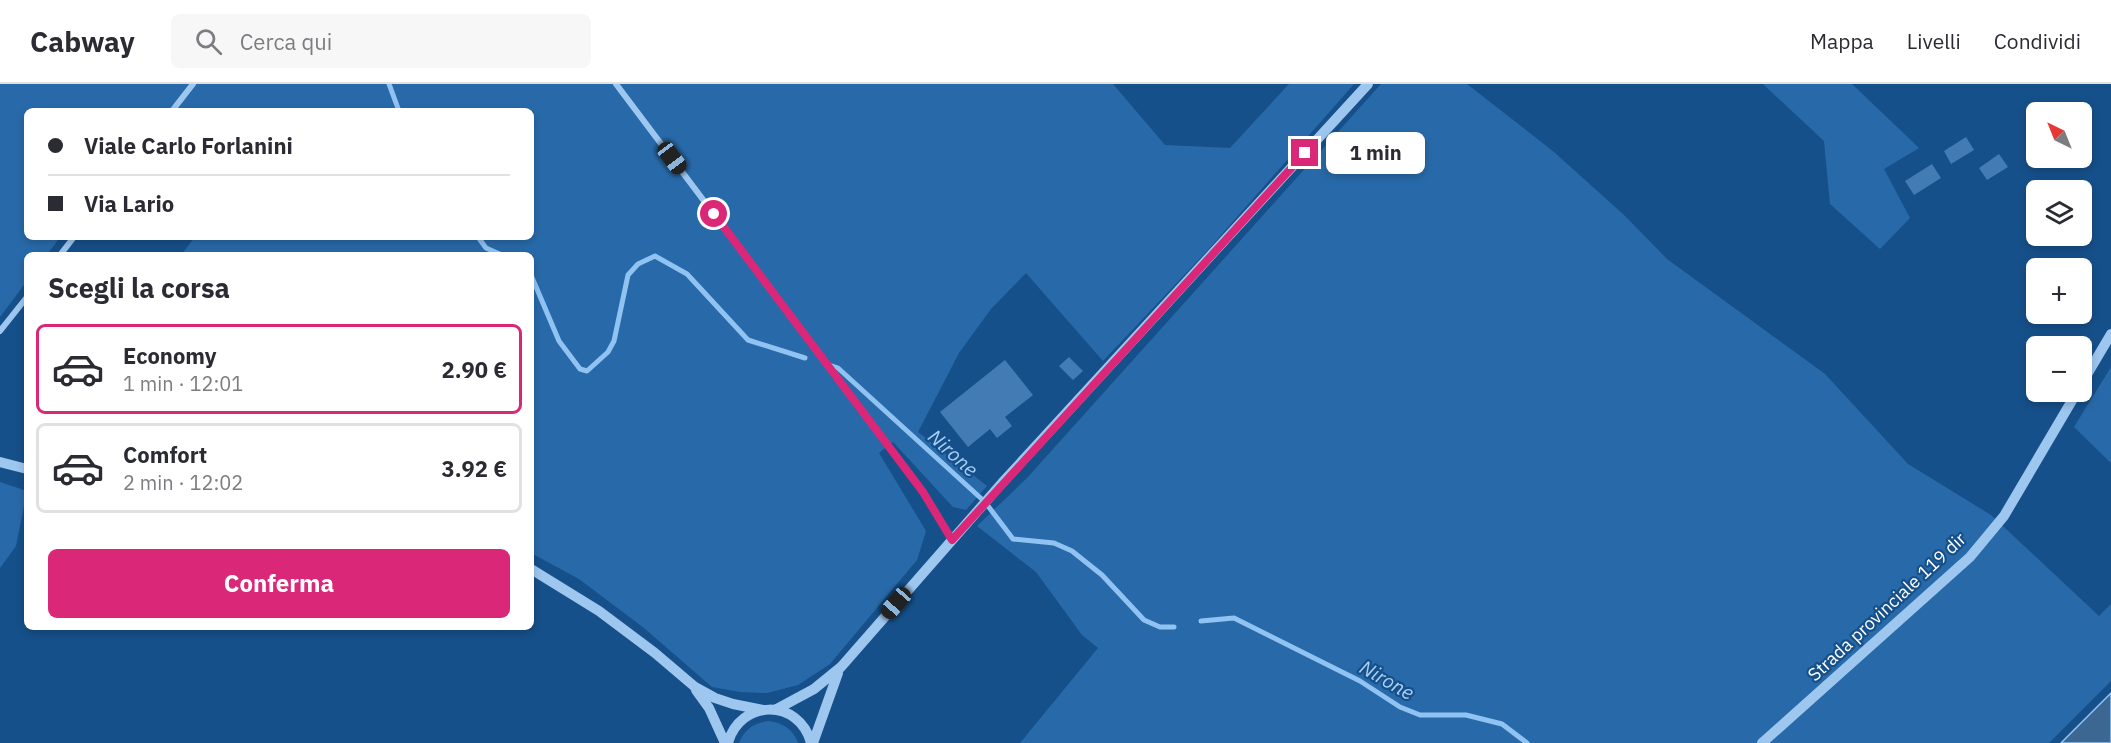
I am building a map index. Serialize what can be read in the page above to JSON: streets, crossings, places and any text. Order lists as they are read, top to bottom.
{
  "streets": {
    "street": ["Strada provinciale 119 dir"]
  },
  "water": ["Nirone"],
  "north": "top left",
  "page": {
    "header": "Cabway",
    "search": "Cerca qui",
    "nav": ["Mappa", "Livelli", "Condividi"],
    "map_buttons": ["+", "−"],
    "banner": ["Viale Carlo Forlanini", "Via Lario"],
    "bubble": "1 min",
    "heading": "Scegli la corsa",
    "list": [
      {
        "name": "Economy",
        "note": "1 min · 12:01",
        "value": "2.90 €"
      },
      {
        "name": "Comfort",
        "note": "2 min · 12:02",
        "value": "3.92 €"
      }
    ],
    "buttons": "Conferma"
  }
}
